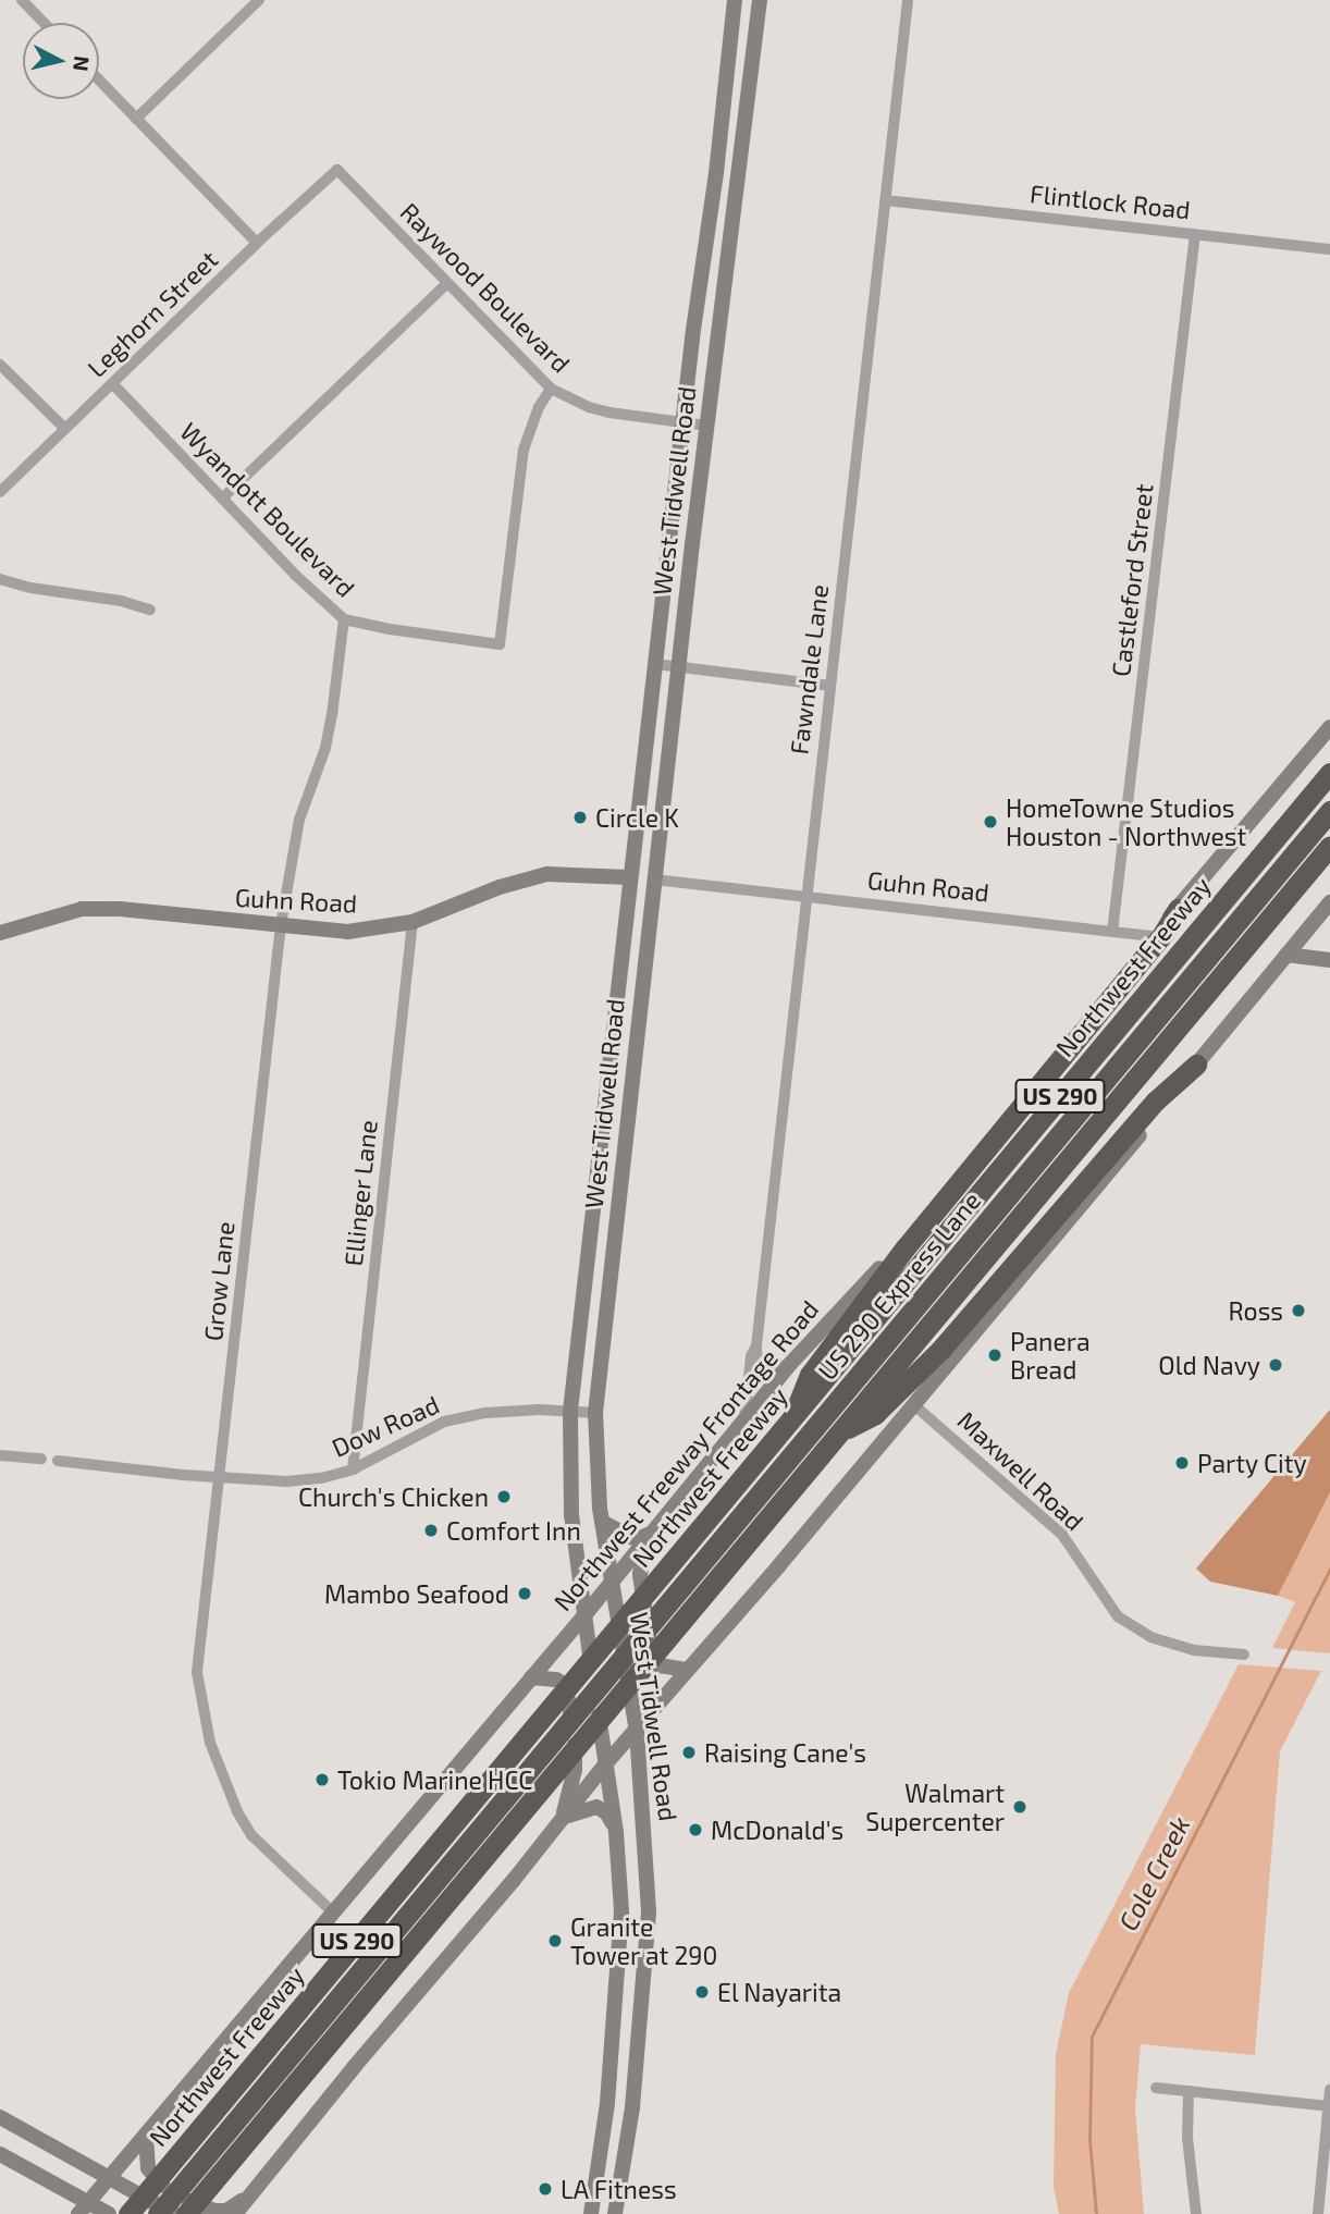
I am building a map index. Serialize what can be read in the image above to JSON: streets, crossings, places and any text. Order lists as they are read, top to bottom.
{
  "streets": {
    "highway": ["Northwest Freeway", "US 290", "US 290 Express Lane"],
    "main road": ["West Tidwell Road", "Guhn Road", "Northwest Freeway Frontage Road"],
    "street": [
      "Flintlock Road",
      "Raywood Boulevard",
      "Leghorn Street",
      "Wyandott Boulevard",
      "Castleford Street",
      "Fawndale Lane",
      "Ellinger Lane",
      "Grow Lane",
      "Dow Road",
      "Maxwell Road"
    ]
  },
  "crossings": [
    ["Flintlock Road", "Castleford Street"],
    ["Flintlock Road", "Fawndale Lane"],
    ["Raywood Boulevard", "Leghorn Street"],
    ["Raywood Boulevard", "West Tidwell Road"],
    ["Raywood Boulevard", "Wyandott Boulevard"],
    ["Leghorn Street", "Wyandott Boulevard"],
    ["West Tidwell Road", "Guhn Road"],
    ["West Tidwell Road", "Dow Road"],
    ["West Tidwell Road", "Northwest Freeway Frontage Road"],
    ["Wyandott Boulevard", "Grow Lane"],
    ["Castleford Street", "Guhn Road"],
    ["Fawndale Lane", "Guhn Road"],
    ["Fawndale Lane", "Northwest Freeway Frontage Road"],
    ["Guhn Road", "Ellinger Lane"],
    ["Guhn Road", "Grow Lane"],
    ["Guhn Road", "Northwest Freeway Frontage Road"],
    ["Ellinger Lane", "Dow Road"],
    ["Grow Lane", "Dow Road"],
    ["Grow Lane", "Northwest Freeway Frontage Road"]
  ],
  "water": ["Cole Creek"],
  "places": [
    "Circle K",
    "HomeTowne Studios Houston - Northwest",
    "Ross",
    "Panera Bread",
    "Old Navy",
    "Party City",
    "Church's Chicken",
    "Comfort Inn",
    "Mambo Seafood",
    "Raising Cane's",
    "Tokio Marine HCC",
    "Walmart Supercenter",
    "McDonald's",
    "Granite Tower at 290",
    "El Nayarita",
    "LA Fitness"
  ],
  "north": "right"
}
